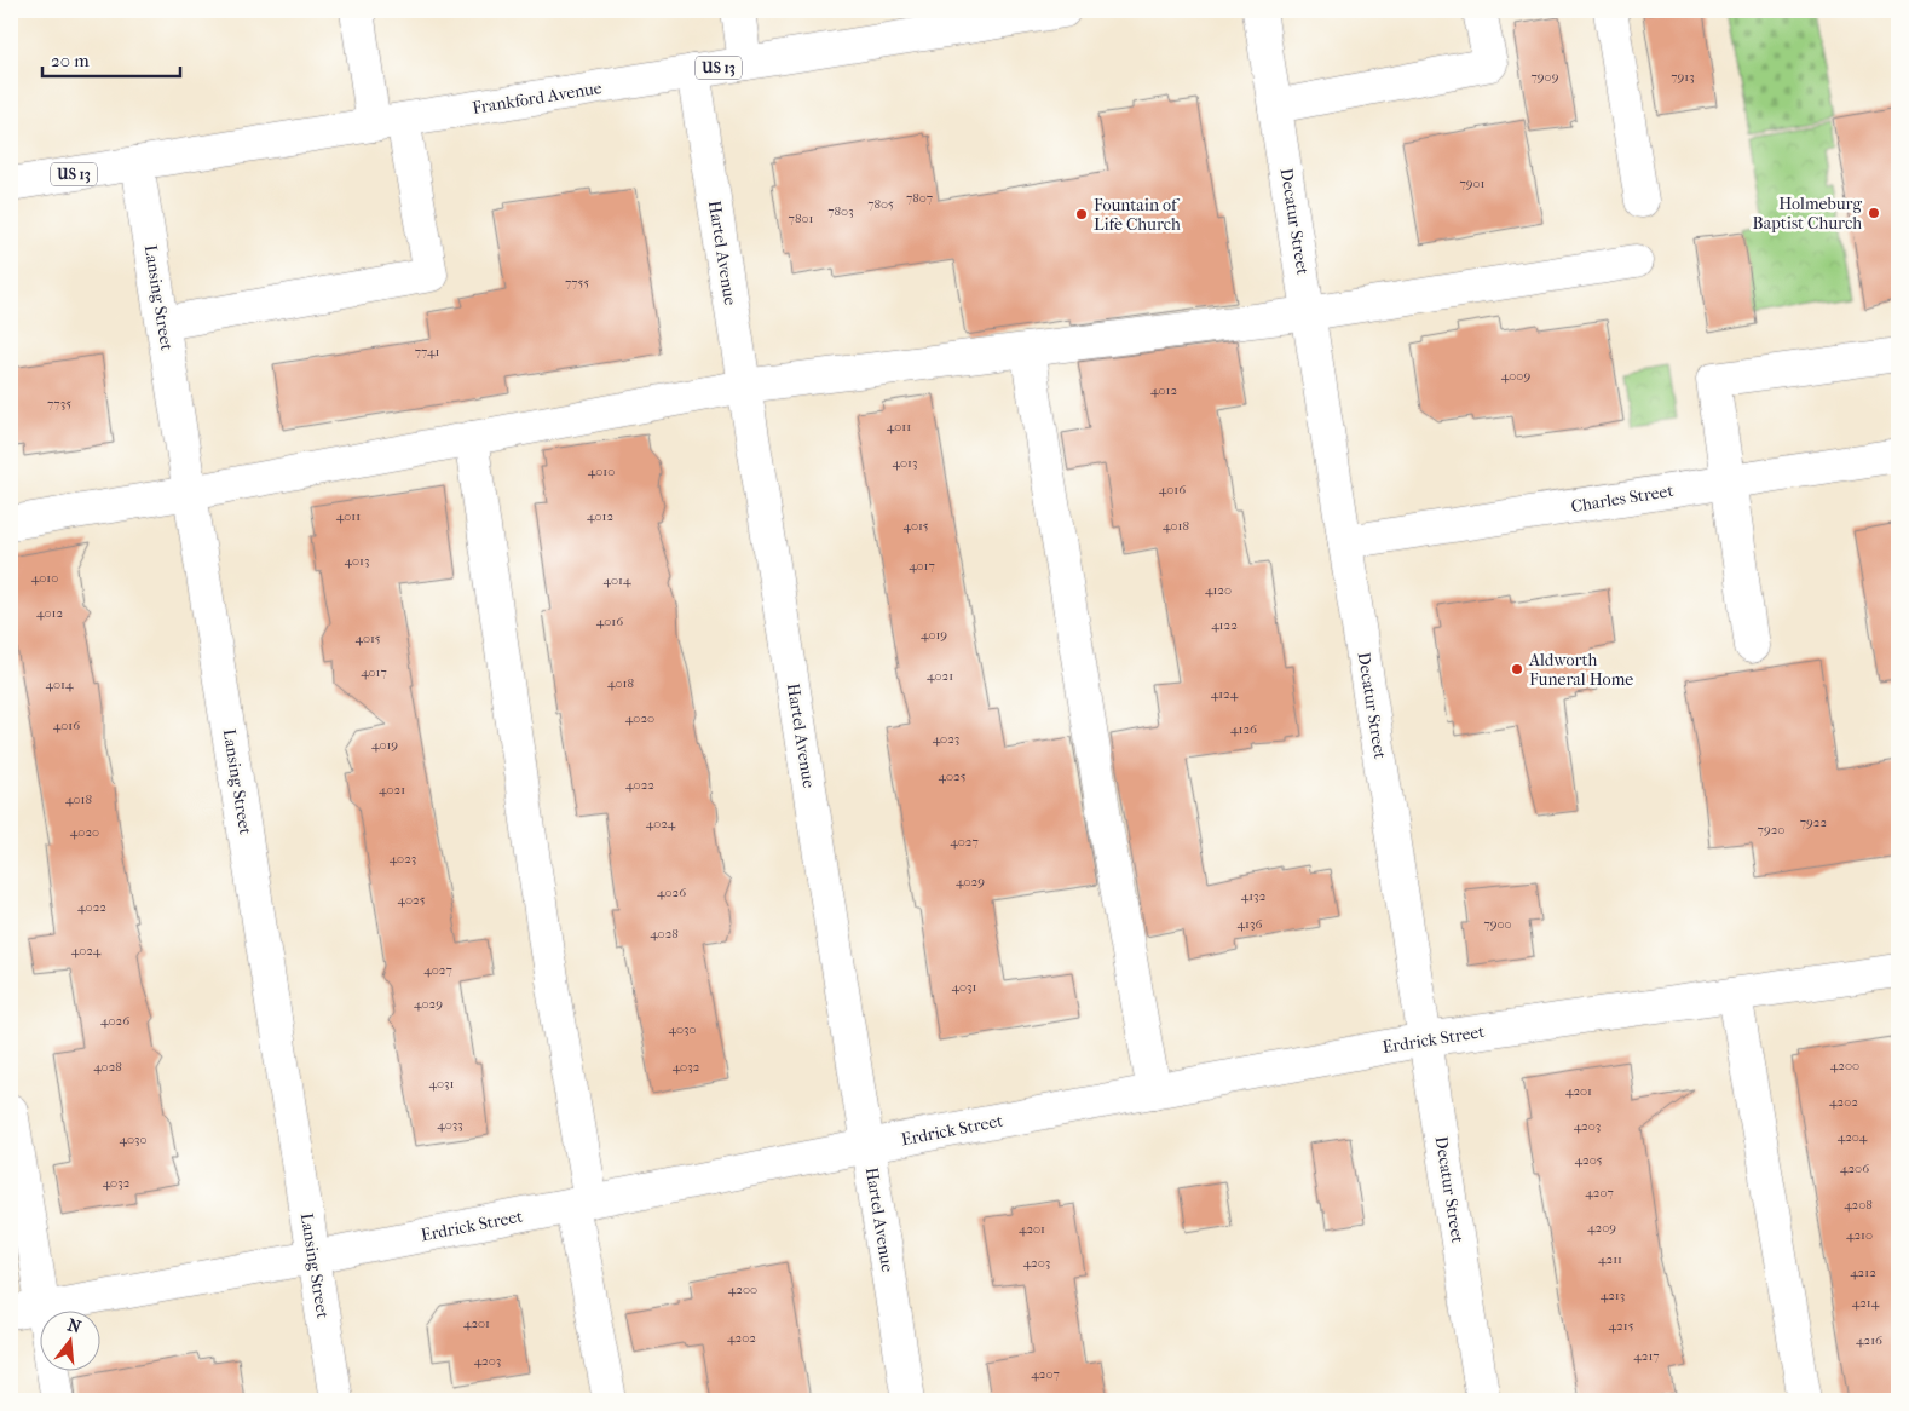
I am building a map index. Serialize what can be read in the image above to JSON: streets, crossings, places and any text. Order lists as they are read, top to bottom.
{
  "streets": {
    "street": [
      "US 13",
      "Frankford Avenue",
      "Decatur Street",
      "Hartel Avenue",
      "Lansing Street",
      "Charles Street",
      "Erdrick Street"
    ]
  },
  "crossings": [
    ["Frankford Avenue", "Hartel Avenue"],
    ["Frankford Avenue", "Lansing Street"],
    ["Decatur Street", "Charles Street"],
    ["Decatur Street", "Erdrick Street"],
    ["Hartel Avenue", "Erdrick Street"],
    ["Lansing Street", "Erdrick Street"]
  ],
  "places": ["Holmeburg Baptist Church", "Fountain of Life Church", "Aldworth Funeral Home"],
  "house_numbers": [
    "7909",
    "7913",
    "7901",
    "7807",
    "7805",
    "7803",
    "7801",
    "7755",
    "7741",
    "4009",
    "4012",
    "7735",
    "4011",
    "4013",
    "4010",
    "4016",
    "4011",
    "4012",
    "4015",
    "4018",
    "4013",
    "4017",
    "4010",
    "4014",
    "4120",
    "4012",
    "4016",
    "4122",
    "4019",
    "4015",
    "4017",
    "4021",
    "4018",
    "4014",
    "4124",
    "4020",
    "4016",
    "4126",
    "4023",
    "4019",
    "4025",
    "4022",
    "4021",
    "4018",
    "7922",
    "4024",
    "7920",
    "4020",
    "4027",
    "4023",
    "4029",
    "4026",
    "4132",
    "4025",
    "4022",
    "4136",
    "7900",
    "4028",
    "4024",
    "4027",
    "4031",
    "4029",
    "4026",
    "4030",
    "4200",
    "4028",
    "4032",
    "4031",
    "4201",
    "4202",
    "4033",
    "4203",
    "4204",
    "4030",
    "4205",
    "4206",
    "4032",
    "4207",
    "4208",
    "4209",
    "4201",
    "4210",
    "4211",
    "4203",
    "4212",
    "4200",
    "4213",
    "4214",
    "4201",
    "4215",
    "4202",
    "4216",
    "4217",
    "4203",
    "4207"
  ],
  "scale_bar": "20 m",
  "north": "top"
}
